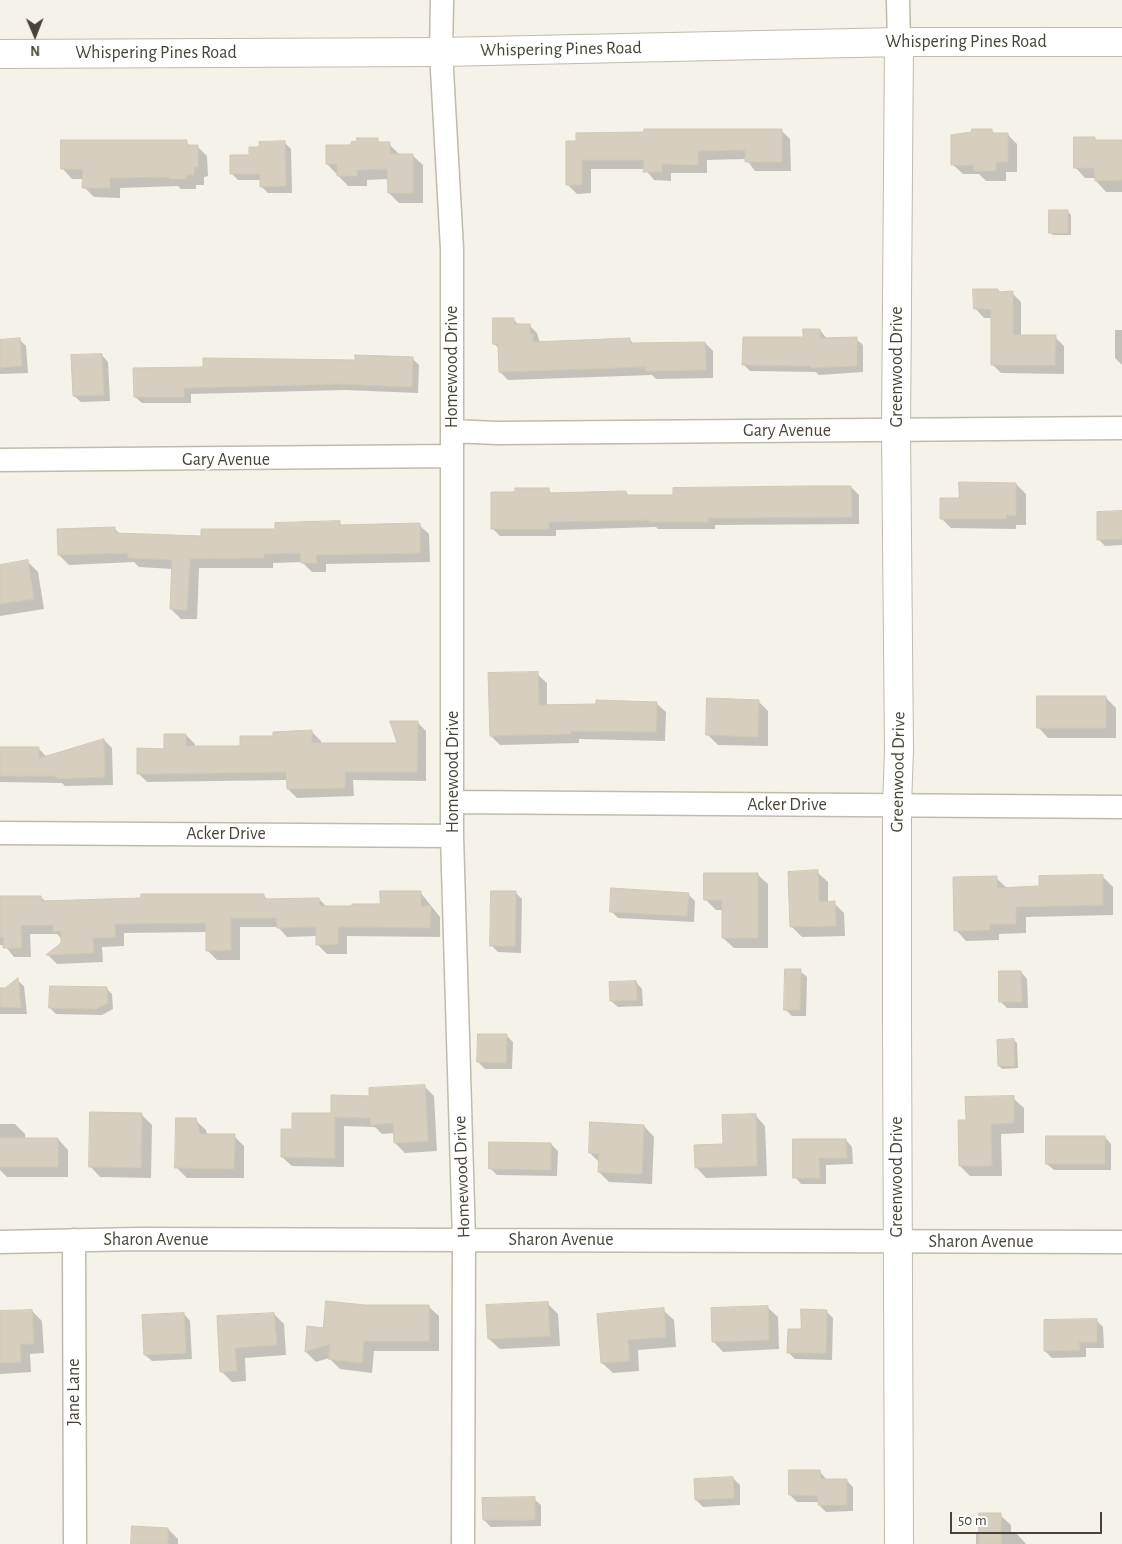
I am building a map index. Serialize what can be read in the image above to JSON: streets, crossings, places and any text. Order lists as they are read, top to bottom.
{
  "streets": {
    "street": [
      "Whispering Pines Road",
      "Homewood Drive",
      "Greenwood Drive",
      "Gary Avenue",
      "Acker Drive",
      "Sharon Avenue",
      "Jane Lane"
    ]
  },
  "crossings": [
    ["Whispering Pines Road", "Homewood Drive"],
    ["Whispering Pines Road", "Greenwood Drive"],
    ["Homewood Drive", "Gary Avenue"],
    ["Homewood Drive", "Acker Drive"],
    ["Homewood Drive", "Sharon Avenue"],
    ["Greenwood Drive", "Gary Avenue"],
    ["Greenwood Drive", "Acker Drive"],
    ["Greenwood Drive", "Sharon Avenue"],
    ["Sharon Avenue", "Jane Lane"]
  ],
  "scale_bar": "50 m",
  "north": "bottom"
}
